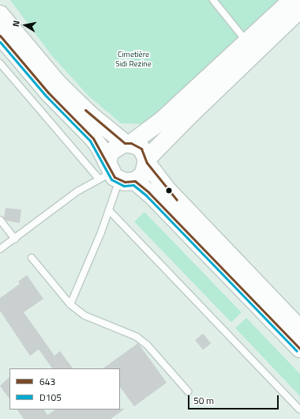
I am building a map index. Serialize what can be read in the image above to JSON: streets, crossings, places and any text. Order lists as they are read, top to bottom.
{
  "parks": ["Cimetière Sidi Rezine"],
  "lines": ["transit line 643", "transit line D105"],
  "legend": ["643", "D105"],
  "scale_bar": "50 m",
  "north": "left"
}
